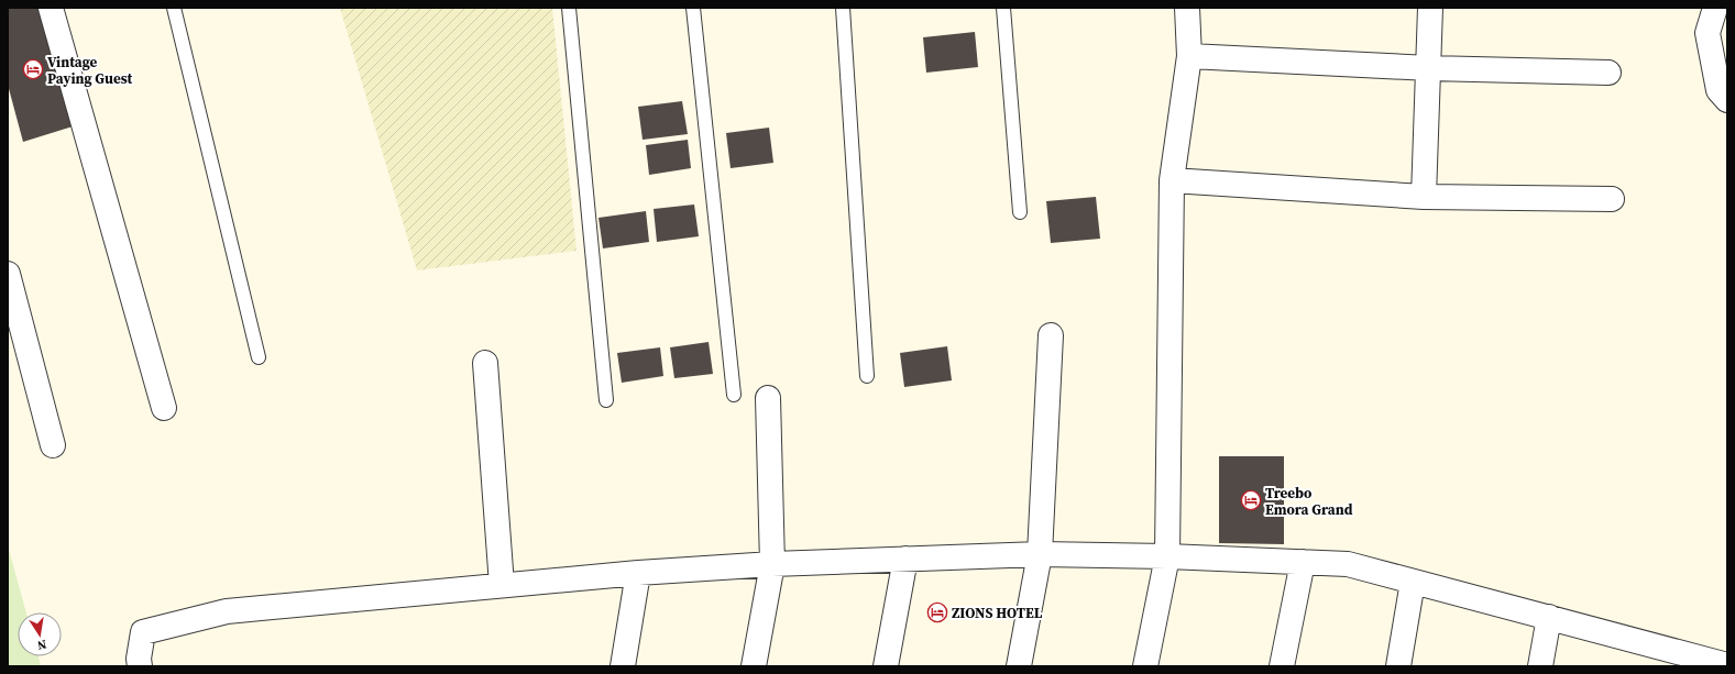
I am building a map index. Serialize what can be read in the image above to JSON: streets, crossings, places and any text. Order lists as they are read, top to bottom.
{
  "places": {
    "hotel": ["Vintage Paying Guest", "Treebo Emora Grand", "ZIONS HOTEL"]
  },
  "north": "bottom"
}
